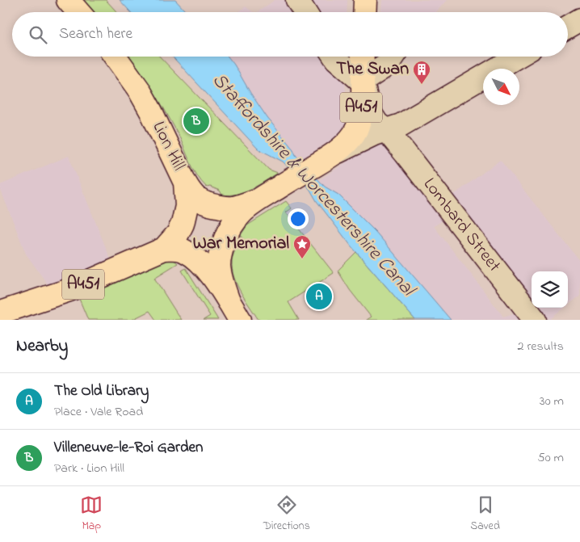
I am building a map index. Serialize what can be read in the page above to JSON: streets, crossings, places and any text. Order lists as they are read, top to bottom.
{
  "streets": {
    "main road": ["A451", "Lion Hill"],
    "street": ["Lombard Street"]
  },
  "crossings": [
    ["A451", "Lion Hill"],
    ["A451", "Lombard Street"]
  ],
  "water": ["Staffordshire & Worcestershire Canal"],
  "places": {
    "building": ["The Swan"],
    "place": ["War Memorial"]
  },
  "north": "bottom right",
  "page": {
    "search": "Search here",
    "pins": ["B", "A"],
    "heading": ["Nearby", "2 results"],
    "list": [
      {
        "mark": "A",
        "name": "The Old Library",
        "note": "Place · Vale Road",
        "value": "30 m"
      },
      {
        "mark": "B",
        "name": "Villeneuve-le-Roi Garden",
        "note": "Park · Lion Hill",
        "value": "50 m"
      }
    ],
    "nav": ["Map", "Directions", "Saved"]
  }
}
